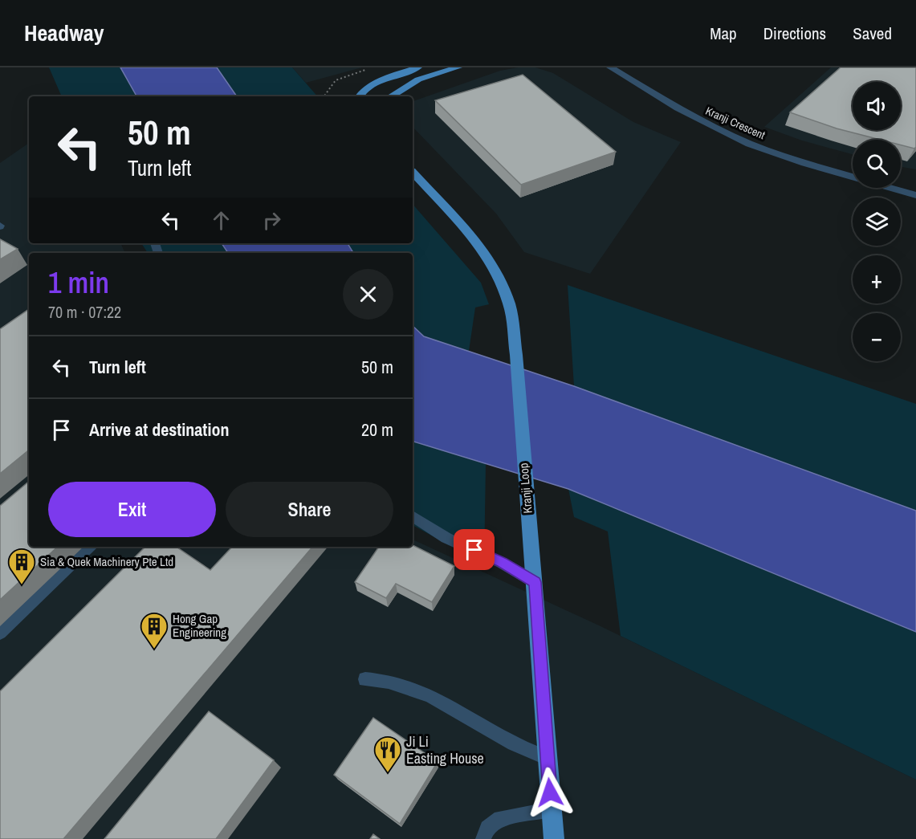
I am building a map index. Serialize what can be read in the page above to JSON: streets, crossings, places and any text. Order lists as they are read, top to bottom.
{
  "streets": {
    "main road": ["Kranji Loop"],
    "street": ["Kranji Crescent"]
  },
  "places": {
    "building": ["Sia & Quek Machinery Pte Ltd", "Hong Gap Engineering"],
    "restaurant": ["Ji Li Easting House"]
  },
  "page": {
    "header": "Headway",
    "nav": ["Map", "Directions", "Saved"],
    "map_buttons": ["+", "−"],
    "turn": ["50 m", "Turn left"],
    "heading": ["1 min", "70 m · 07:22"],
    "list": [
      {
        "name": "Turn left",
        "value": "50 m"
      },
      {
        "name": "Arrive at destination",
        "value": "20 m"
      }
    ],
    "buttons": ["Exit", "Share"]
  }
}
